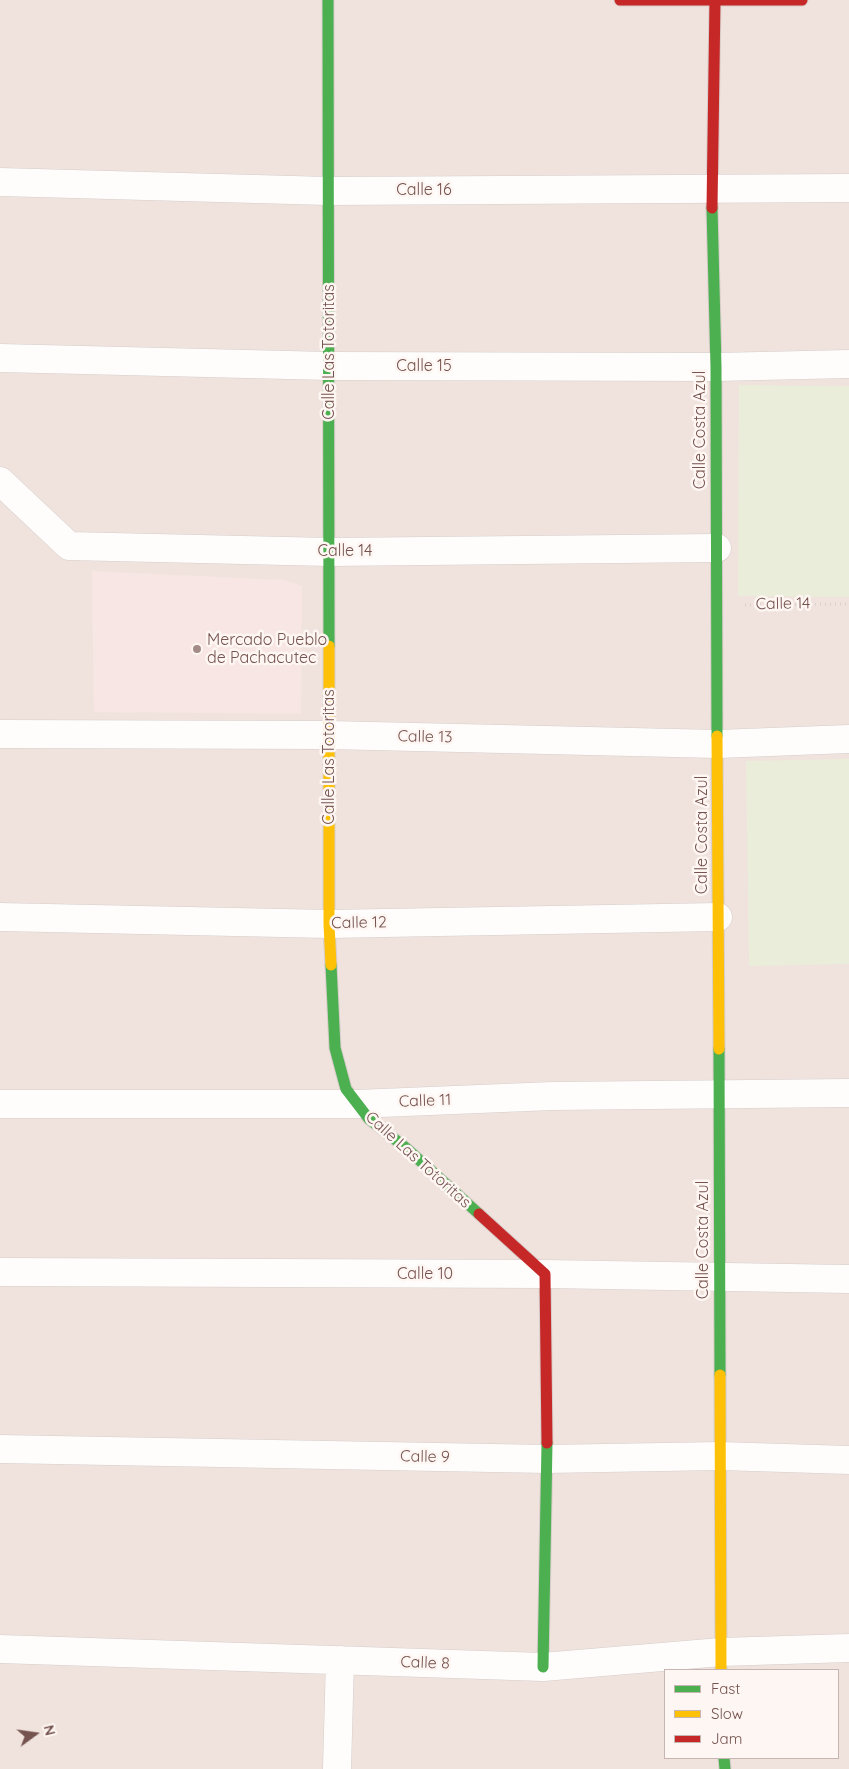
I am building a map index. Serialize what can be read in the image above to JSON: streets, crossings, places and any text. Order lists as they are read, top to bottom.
{
  "streets": {
    "street": [
      "Calle 16",
      "Calle Las Totoritas",
      "Calle 15",
      "Calle Costa Azul",
      "Calle 14",
      "Calle 13",
      "Calle 12",
      "Calle 11",
      "Calle 10",
      "Calle 9",
      "Calle 8"
    ]
  },
  "crossings": [
    ["Calle 16", "Calle Las Totoritas"],
    ["Calle 16", "Calle Costa Azul"],
    ["Calle Las Totoritas", "Calle 15"],
    ["Calle Las Totoritas", "Calle 14"],
    ["Calle Las Totoritas", "Calle 13"],
    ["Calle Las Totoritas", "Calle 12"],
    ["Calle Las Totoritas", "Calle 11"],
    ["Calle Las Totoritas", "Calle 10"],
    ["Calle 15", "Calle Costa Azul"],
    ["Calle Costa Azul", "Calle 14"],
    ["Calle Costa Azul", "Calle 13"],
    ["Calle Costa Azul", "Calle 12"],
    ["Calle Costa Azul", "Calle 11"],
    ["Calle Costa Azul", "Calle 10"],
    ["Calle Costa Azul", "Calle 9"],
    ["Calle Costa Azul", "Calle 8"]
  ],
  "places": ["Mercado Pueblo de Pachacutec"],
  "legend": ["Fast", "Slow", "Jam"],
  "north": "right"
}
